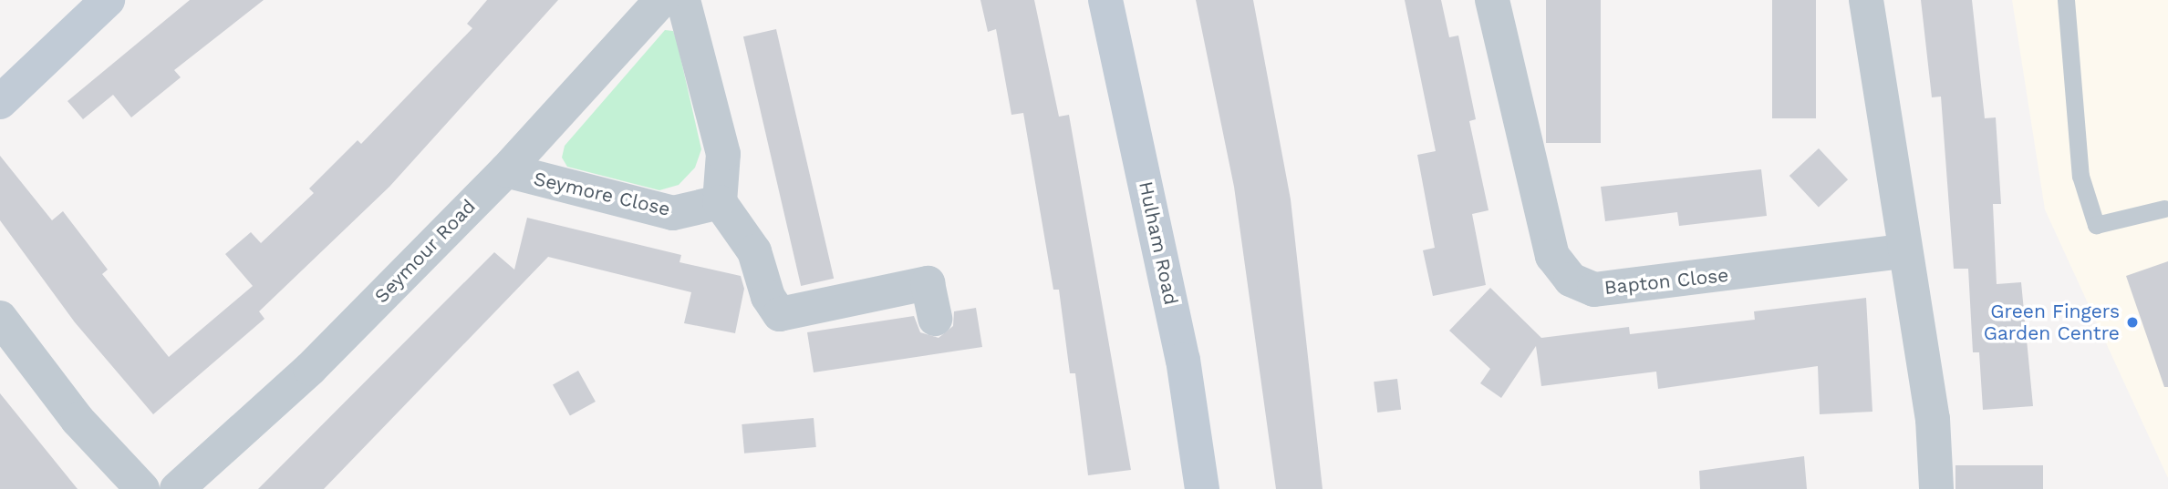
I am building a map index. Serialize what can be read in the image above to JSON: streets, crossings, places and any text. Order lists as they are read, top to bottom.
{
  "streets": {
    "street": [
      "Seymore Close",
      "Hulham Road",
      "Seymour Road",
      "Bapton Close"
    ]
  },
  "crossings": [
    ["Seymore Close", "Seymour Road"]
  ],
  "places": ["Green Fingers Garden Centre"]
}
